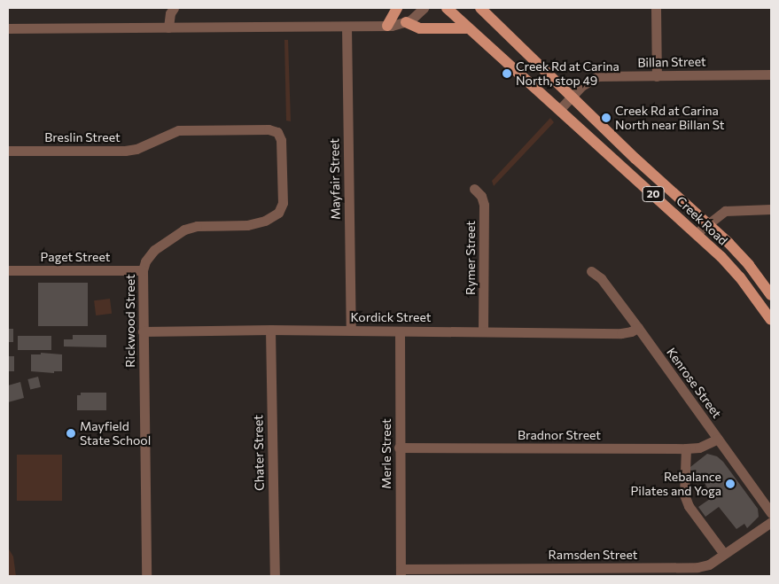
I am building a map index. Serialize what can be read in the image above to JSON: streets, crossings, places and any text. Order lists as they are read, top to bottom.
{
  "streets": {
    "main road": ["20", "Creek Road"],
    "street": [
      "Billan Street",
      "Breslin Street",
      "Mayfair Street",
      "Paget Street",
      "Rymer Street",
      "Kordick Street",
      "Rickwood Street",
      "Kenrose Street",
      "Bradnor Street",
      "Chater Street",
      "Merle Street",
      "Ramsden Street"
    ]
  },
  "crossings": [
    ["Billan Street", "Creek Road"],
    ["Breslin Street", "Rickwood Street"],
    ["Mayfair Street", "Kordick Street"],
    ["Paget Street", "Rickwood Street"],
    ["Rymer Street", "Kordick Street"],
    ["Kordick Street", "Rickwood Street"],
    ["Kordick Street", "Kenrose Street"],
    ["Kordick Street", "Chater Street"],
    ["Kordick Street", "Merle Street"],
    ["Kenrose Street", "Bradnor Street"],
    ["Bradnor Street", "Merle Street"],
    ["Merle Street", "Ramsden Street"]
  ],
  "places": [
    "Creek Rd at Carina North, stop 49",
    "Creek Rd at Carina North near Billan St",
    "Mayfield State School",
    "Rebalance Pilates and Yoga"
  ]
}
